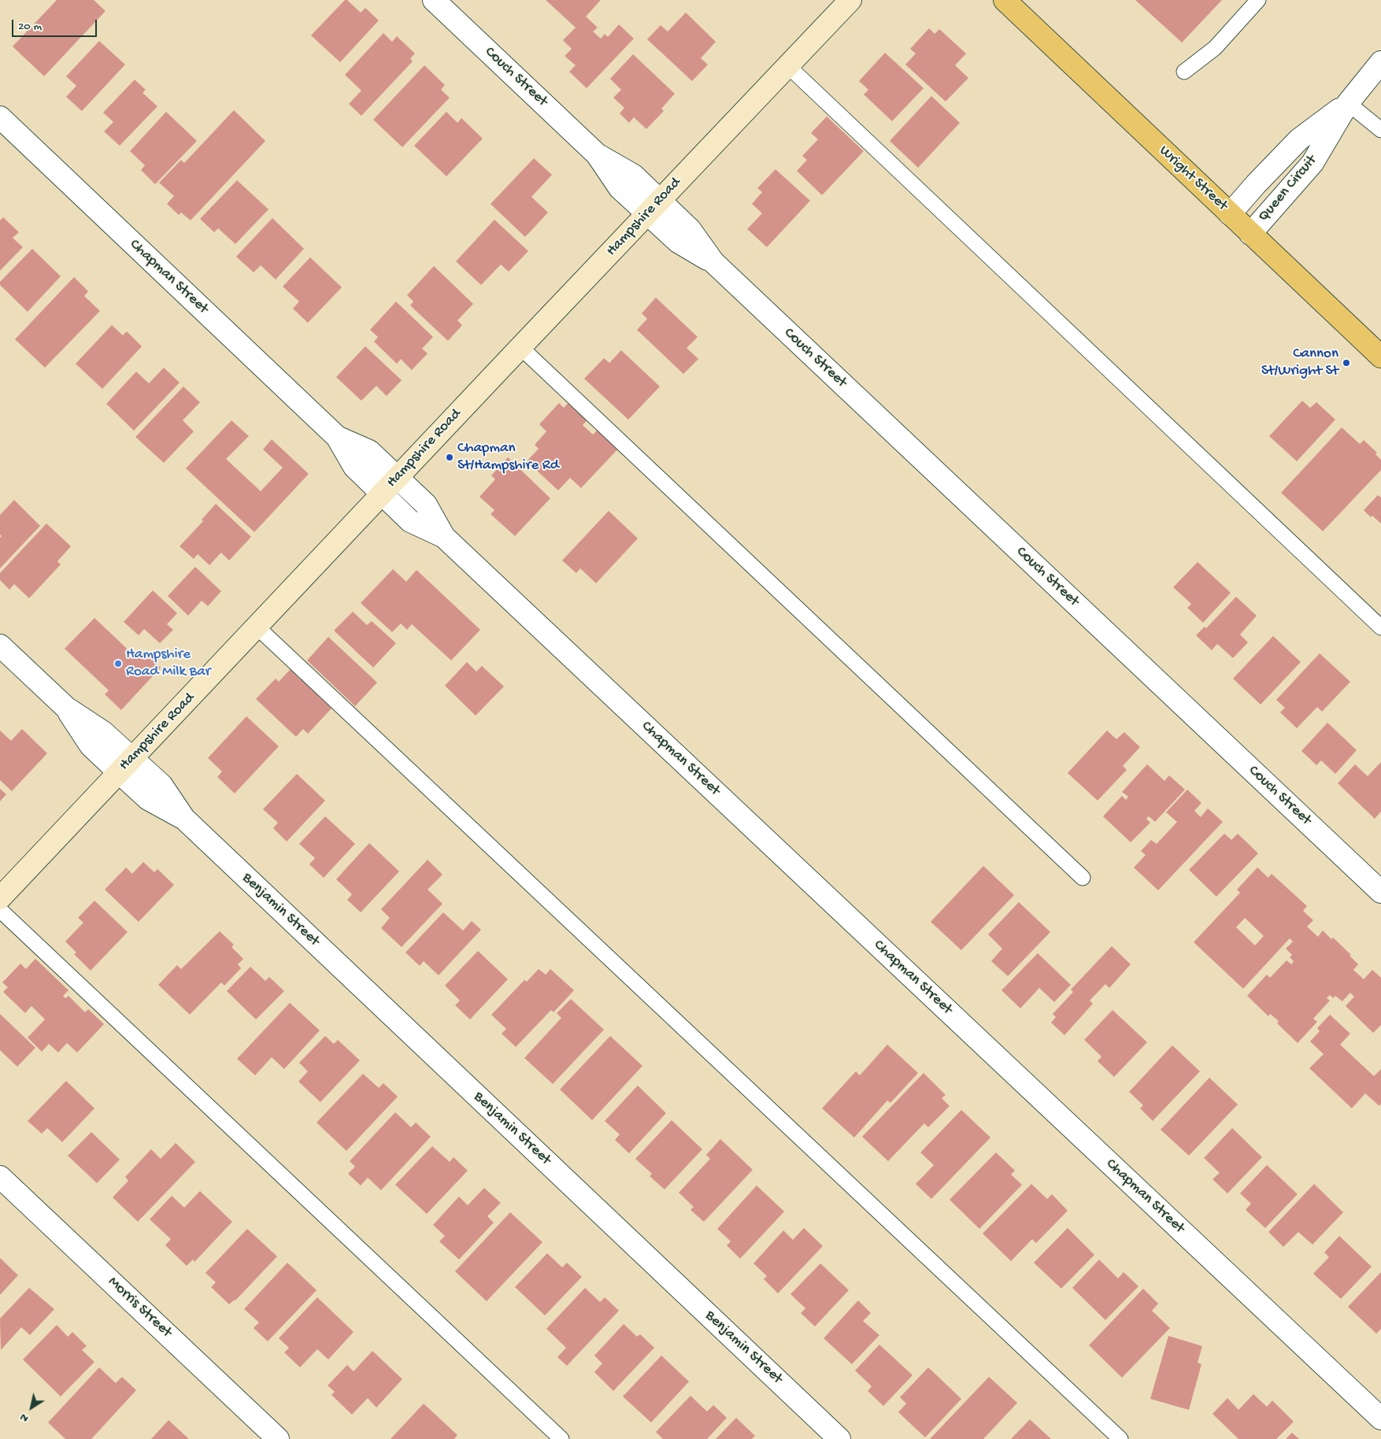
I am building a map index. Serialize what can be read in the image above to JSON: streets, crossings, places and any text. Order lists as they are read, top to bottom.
{
  "streets": {
    "main road": ["Wright Street"],
    "street": [
      "Couch Street",
      "Queen Circuit",
      "Hampshire Road",
      "Chapman Street",
      "Benjamin Street",
      "Morris Street"
    ]
  },
  "crossings": [
    ["Couch Street", "Hampshire Road"],
    ["Wright Street", "Queen Circuit"],
    ["Hampshire Road", "Chapman Street"],
    ["Hampshire Road", "Benjamin Street"]
  ],
  "places": ["Cannon St/Wright St", "Chapman St/Hampshire Rd", "Hampshire Road Milk Bar"],
  "scale_bar": "20 m",
  "north": "bottom left"
}
